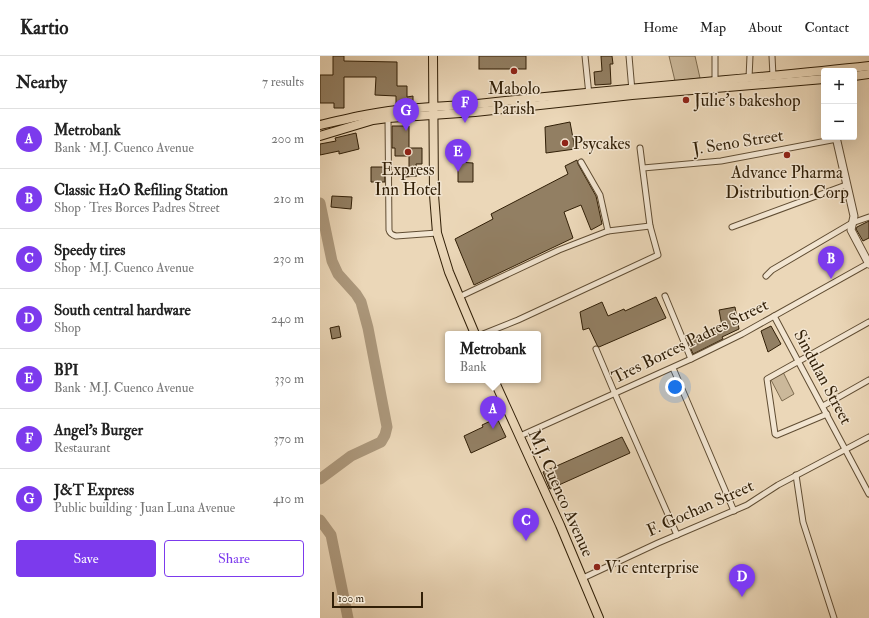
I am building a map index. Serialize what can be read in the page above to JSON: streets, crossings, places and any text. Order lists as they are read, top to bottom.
{
  "streets": {
    "main road": ["M.J. Cuenco Avenue"],
    "street": [
      "J. Seno Street",
      "Tres Borces Padres Street",
      "Sindulan Street",
      "F. Gochan Street"
    ]
  },
  "crossings": [
    ["Tres Borces Padres Street", "Sindulan Street"],
    ["Tres Borces Padres Street", "M.J. Cuenco Avenue"],
    ["Sindulan Street", "F. Gochan Street"],
    ["M.J. Cuenco Avenue", "F. Gochan Street"]
  ],
  "places": [
    "Mabolo Parish",
    "Julie's bakeshop",
    "Psycakes",
    "Express Inn Hotel",
    "Advance Pharma Distribution Corp",
    "Vic enterprise"
  ],
  "scale_bar": "100 m",
  "page": {
    "header": "Kartio",
    "nav": [
      "Home",
      "Map",
      "About",
      "Contact"
    ],
    "heading": ["Nearby", "7 results"],
    "map_buttons": ["+", "−"],
    "pins": [
      "F",
      "G",
      "E",
      "B",
      "A",
      "C",
      "D"
    ],
    "list": [
      {
        "mark": "A",
        "name": "Metrobank",
        "note": "Bank · M.J. Cuenco Avenue",
        "value": "200 m"
      },
      {
        "mark": "B",
        "name": "Classic H2O Refiling Station",
        "note": "Shop · Tres Borces Padres Street",
        "value": "210 m"
      },
      {
        "mark": "C",
        "name": "Speedy tires",
        "note": "Shop · M.J. Cuenco Avenue",
        "value": "230 m"
      },
      {
        "mark": "D",
        "name": "South central hardware",
        "note": "Shop",
        "value": "240 m"
      },
      {
        "mark": "E",
        "name": "BPI",
        "note": "Bank · M.J. Cuenco Avenue",
        "value": "330 m"
      },
      {
        "mark": "F",
        "name": "Angel's Burger",
        "note": "Restaurant",
        "value": "370 m"
      },
      {
        "mark": "G",
        "name": "J&T Express",
        "note": "Public building · Juan Luna Avenue",
        "value": "410 m"
      }
    ],
    "popup": ["Metrobank", "Bank"],
    "buttons": ["Save", "Share"],
    "scale": "100 m"
  }
}
